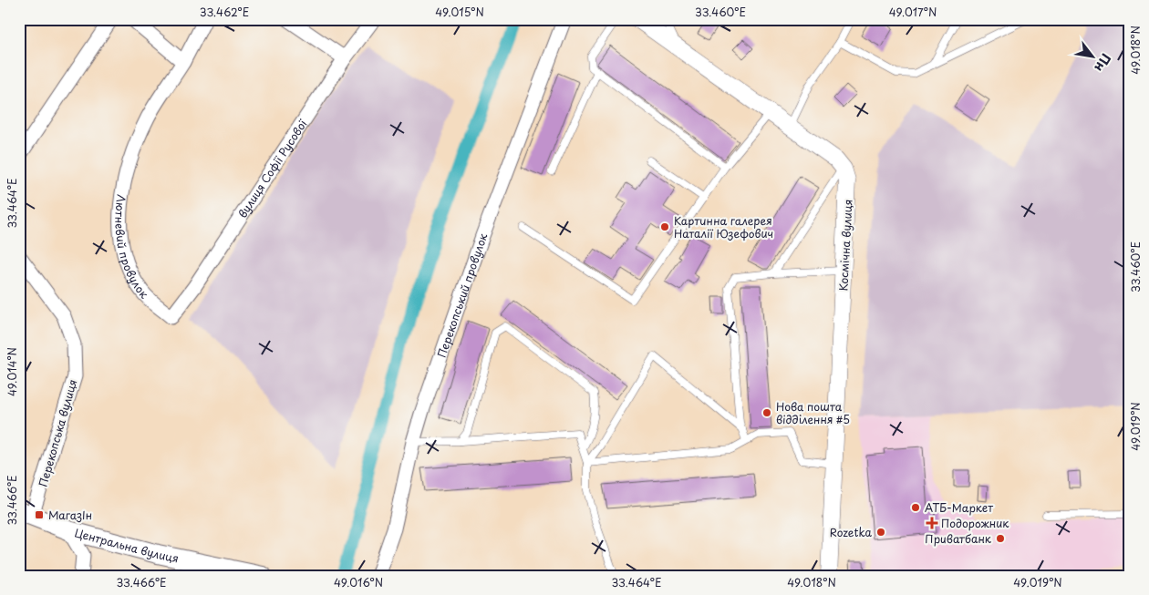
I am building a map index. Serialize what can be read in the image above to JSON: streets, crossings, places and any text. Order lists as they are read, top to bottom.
{
  "streets": {
    "main road": ["Центральна вулиця"],
    "street": [
      "вулиця Софії Русової",
      "Лютневий провулок",
      "Космічна вулиця",
      "Перекопський провулок",
      "Перекопська вулиця"
    ]
  },
  "crossings": [
    ["вулиця Софії Русової", "Лютневий провулок"],
    ["Перекопська вулиця", "Центральна вулиця"]
  ],
  "places": {
    "other": [
      "Картинна галерея Наталії Юзефович",
      "Нова пошта відділення #5",
      "АТБ-Маркет",
      "Rozetka",
      "Приватбанк"
    ],
    "transit": ["МагазІн"],
    "health": ["Подорожник"]
  },
  "north": "bottom right",
  "coordinates": [
    "33.462°E",
    "49.015°N",
    "33.460°E",
    "49.017°N",
    "49.018°N",
    "33.464°E",
    "49.014°N",
    "49.019°N",
    "33.466°E",
    "49.016°N"
  ]
}
